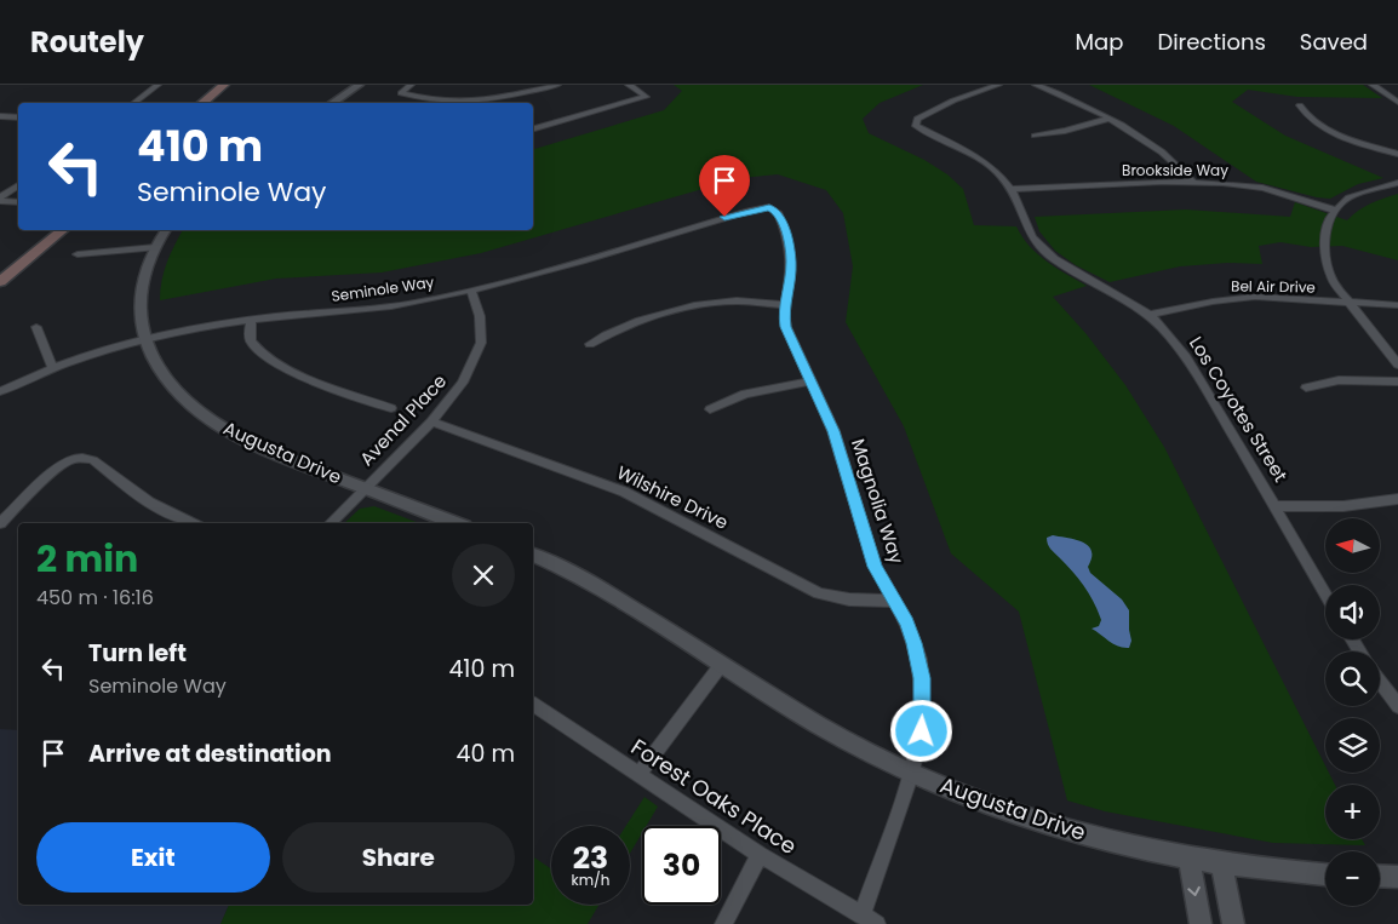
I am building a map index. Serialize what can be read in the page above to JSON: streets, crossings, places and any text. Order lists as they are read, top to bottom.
{
  "streets": {
    "street": [
      "Brookside Way",
      "Bel Air Drive",
      "Seminole Way",
      "Los Coyotes Street",
      "Avenal Place",
      "Augusta Drive",
      "Wilshire Drive",
      "Magnolia Way",
      "Forest Oaks Place"
    ]
  },
  "crossings": [
    ["Brookside Way", "Los Coyotes Street"],
    ["Bel Air Drive", "Los Coyotes Street"],
    ["Seminole Way", "Avenal Place"],
    ["Seminole Way", "Augusta Drive"],
    ["Seminole Way", "Magnolia Way"],
    ["Avenal Place", "Augusta Drive"],
    ["Avenal Place", "Wilshire Drive"],
    ["Augusta Drive", "Magnolia Way"],
    ["Wilshire Drive", "Magnolia Way"],
    ["Magnolia Way", "Forest Oaks Place"]
  ],
  "north": "left",
  "page": {
    "header": "Routely",
    "nav": ["Map", "Directions", "Saved"],
    "turn": ["410 m", "Seminole Way"],
    "map_buttons": ["+", "−"],
    "heading": ["2 min", "450 m · 16:16"],
    "list": [
      {
        "name": "Turn left",
        "note": "Seminole Way",
        "value": "410 m"
      },
      {
        "name": "Arrive at destination",
        "value": "40 m"
      }
    ],
    "buttons": ["Exit", "Share"],
    "speed": "23 km/h",
    "limit": "30"
  }
}
